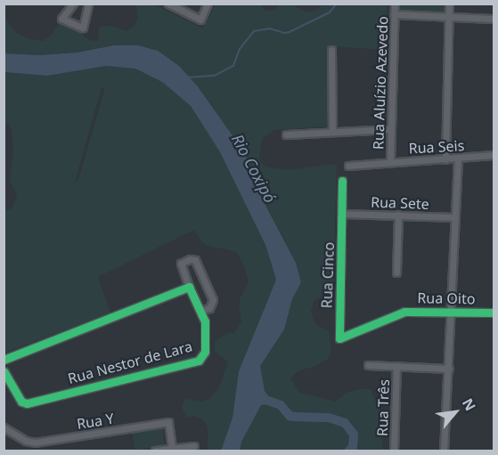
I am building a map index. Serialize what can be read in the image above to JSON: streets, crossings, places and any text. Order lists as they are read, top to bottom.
{
  "streets": {
    "street": [
      "Rua Aluízio Azevedo",
      "Rua Seis",
      "Rua Sete",
      "Rua Cinco",
      "Rua Oito",
      "Rua Nestor de Lara",
      "Rua Três",
      "Rua Y"
    ]
  },
  "crossings": [
    ["Rua Aluízio Azevedo", "Rua Seis"],
    ["Rua Sete", "Rua Cinco"],
    ["Rua Cinco", "Rua Oito"]
  ],
  "water": ["Rio Coxipó"],
  "north": "top right"
}
